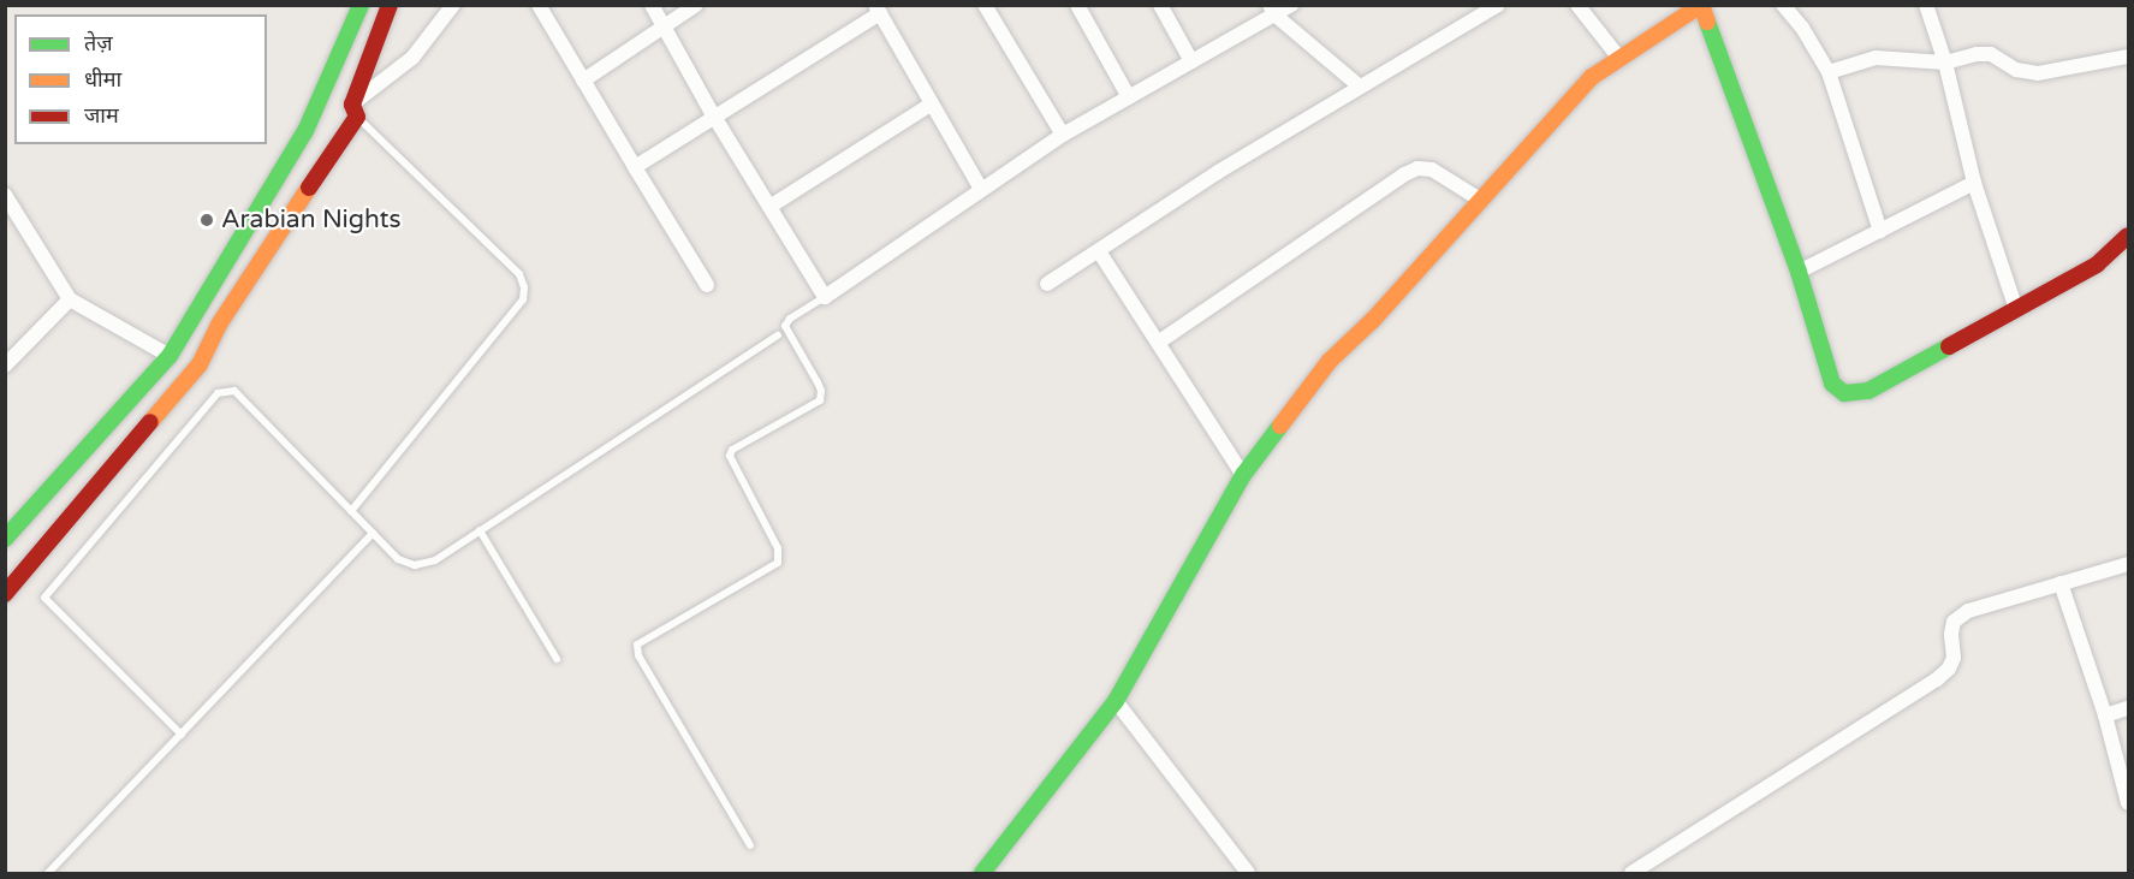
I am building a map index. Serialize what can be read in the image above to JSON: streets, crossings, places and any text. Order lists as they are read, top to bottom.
{
  "places": ["Arabian Nights"],
  "legend": ["तेज़", "धीमा", "जाम"]
}
